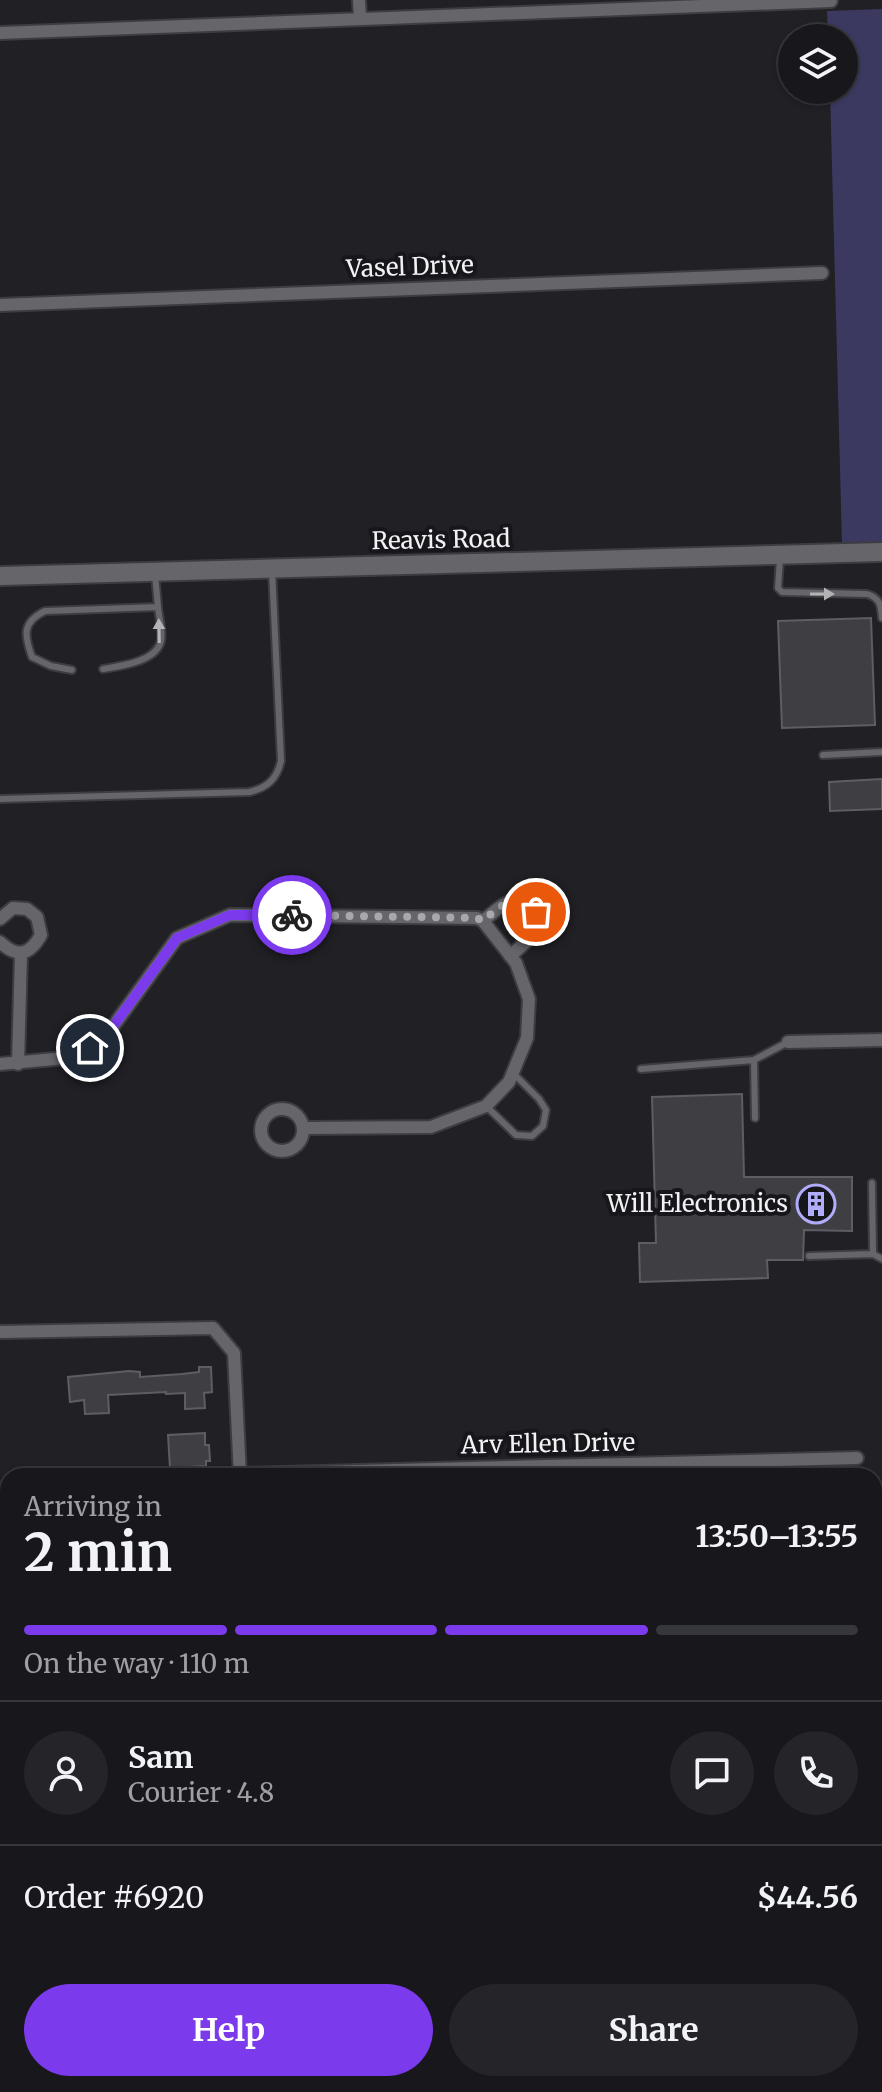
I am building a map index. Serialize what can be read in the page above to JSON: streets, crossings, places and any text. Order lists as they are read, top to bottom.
{
  "streets": {
    "street": ["Vasel Drive", "Reavis Road", "Arv Ellen Drive"]
  },
  "places": {
    "building": ["Will Electronics"]
  },
  "page": {
    "heading": ["2 min", "Arriving in", "13:50–13:55"],
    "panel": [
      "Sam",
      "Courier · 4.8",
      "Order #6920",
      "$44.56"
    ],
    "bar": "On the way · 110 m",
    "buttons": ["Help", "Share"]
  }
}
